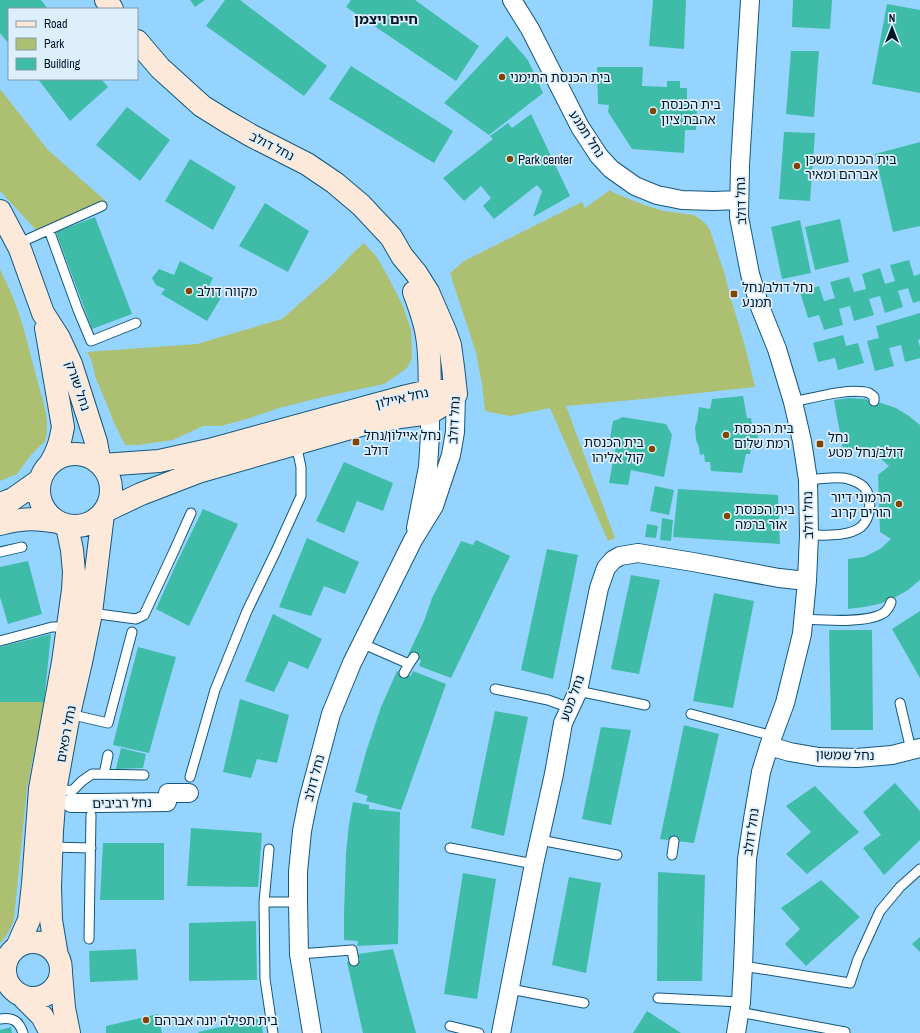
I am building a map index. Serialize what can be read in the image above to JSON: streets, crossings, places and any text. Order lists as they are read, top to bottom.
{
  "streets": {
    "street": [
      "נחל תמנע",
      "נחל דולב",
      "נחל שורק",
      "נחל איילון",
      "נחל מטע",
      "נחל רפאים",
      "נחל שמשון",
      "נחל רביבים"
    ]
  },
  "crossings": [
    ["נחל תמנע", "נחל דולב"],
    ["נחל דולב", "נחל איילון"],
    ["נחל דולב", "נחל מטע"],
    ["נחל דולב", "נחל שמשון"],
    ["נחל שורק", "נחל איילון"],
    ["נחל שורק", "נחל רפאים"],
    ["נחל איילון", "נחל רפאים"],
    ["נחל רפאים", "נחל רביבים"]
  ],
  "districts": ["חיים ויצמן"],
  "places": {
    "other": [
      "בית הכנסת התימני",
      "בית הכנסת אהבת ציון",
      "Park center",
      "בית הכנסת משכן אברהם ומאיר",
      "מקווה דולב",
      "בית הכנסת רמת שלום",
      "בית הכנסת קול אליהו",
      "הרמוני דיור הורים קרוב",
      "בית הכנסת אור ברמה",
      "בית תפילה יונה אברהם"
    ],
    "transit": ["נחל דולב/נחל תמנע", "נחל איילון/נחל דולב", "נחל דולב/נחל מטע"]
  },
  "legend": ["Road", "Park", "Building"],
  "north": "top"
}
